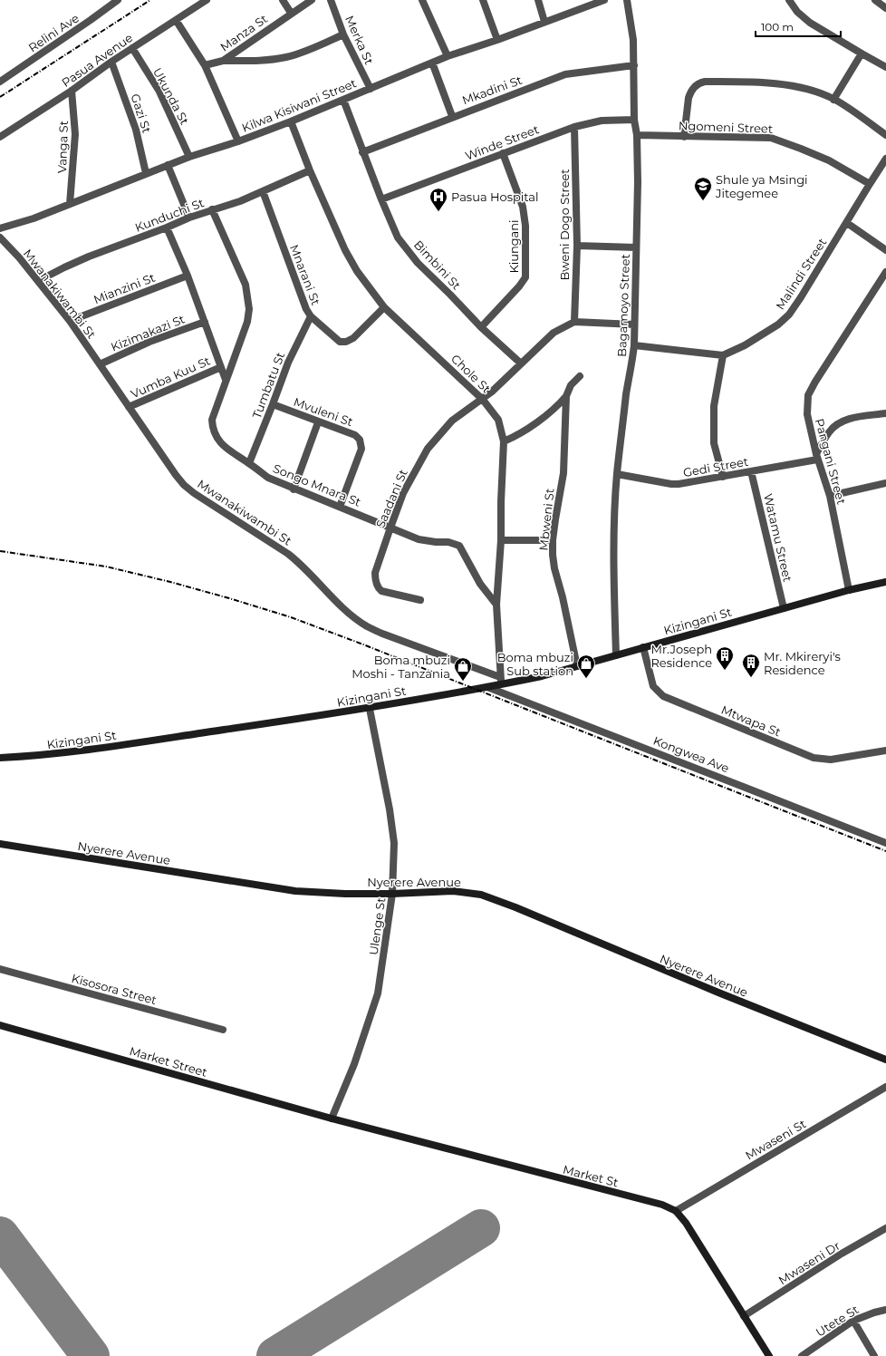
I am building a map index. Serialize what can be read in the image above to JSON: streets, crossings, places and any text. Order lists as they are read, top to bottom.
{
  "streets": {
    "street": [
      "Relini Ave",
      "Manza St",
      "Merka St",
      "Pasua Avenue",
      "Mkadini St",
      "Ukunda St",
      "Kilwa Kisiwani Street",
      "Gazi St",
      "Ngomeni Street",
      "Winde Street",
      "Vanga St",
      "Kunduchi St",
      "Bweni Dogo Street",
      "Kiungani",
      "Bimbini St",
      "Malindi Street",
      "Mnarani St",
      "Mianzini St",
      "Mwanakiwambi St",
      "Bagamoyo Street",
      "Kizimakazi St",
      "Chole St",
      "Vumba Kuu St",
      "Tumbatu St",
      "Mvuleni St",
      "Pangani Street",
      "Gedi Street",
      "Songo Mnara St",
      "Saadani St",
      "Mbweni St",
      "Watamu Street",
      "Kizingani St",
      "Mtwapa St",
      "Kongwea Ave",
      "Nyerere Avenue",
      "Ulenge St",
      "Kisosora Street",
      "Market Street",
      "Mwaseni St",
      "Market St",
      "Mwaseni Dr",
      "Utete St"
    ]
  },
  "crossings": [
    ["Merka St", "Kilwa Kisiwani Street"],
    ["Pasua Avenue", "Ukunda St"],
    ["Pasua Avenue", "Gazi St"],
    ["Pasua Avenue", "Vanga St"],
    ["Mkadini St", "Bimbini St"],
    ["Mkadini St", "Bagamoyo Street"],
    ["Ukunda St", "Kilwa Kisiwani Street"],
    ["Kilwa Kisiwani Street", "Gazi St"],
    ["Kilwa Kisiwani Street", "Vanga St"],
    ["Kilwa Kisiwani Street", "Bimbini St"],
    ["Kilwa Kisiwani Street", "Chole St"],
    ["Ngomeni Street", "Malindi Street"],
    ["Ngomeni Street", "Bagamoyo Street"],
    ["Winde Street", "Bweni Dogo Street"],
    ["Winde Street", "Kiungani"],
    ["Winde Street", "Bimbini St"],
    ["Winde Street", "Bagamoyo Street"],
    ["Kunduchi St", "Mnarani St"],
    ["Kunduchi St", "Mwanakiwambi St"],
    ["Kunduchi St", "Chole St"],
    ["Kunduchi St", "Songo Mnara St"],
    ["Bweni Dogo Street", "Saadani St"],
    ["Kiungani", "Bimbini St"],
    ["Bimbini St", "Saadani St"],
    ["Mnarani St", "Chole St"],
    ["Mnarani St", "Tumbatu St"],
    ["Mianzini St", "Mwanakiwambi St"],
    ["Mwanakiwambi St", "Kizimakazi St"],
    ["Mwanakiwambi St", "Chole St"],
    ["Mwanakiwambi St", "Vumba Kuu St"],
    ["Mwanakiwambi St", "Kizingani St"],
    ["Bagamoyo Street", "Gedi Street"],
    ["Bagamoyo Street", "Kizingani St"],
    ["Chole St", "Songo Mnara St"],
    ["Chole St", "Saadani St"],
    ["Chole St", "Kizingani St"],
    ["Tumbatu St", "Mvuleni St"],
    ["Tumbatu St", "Songo Mnara St"],
    ["Mvuleni St", "Songo Mnara St"],
    ["Pangani Street", "Gedi Street"],
    ["Pangani Street", "Kizingani St"],
    ["Gedi Street", "Watamu Street"],
    ["Songo Mnara St", "Saadani St"],
    ["Mbweni St", "Kizingani St"],
    ["Watamu Street", "Kizingani St"],
    ["Kizingani St", "Mtwapa St"],
    ["Kizingani St", "Kongwea Ave"],
    ["Kizingani St", "Ulenge St"],
    ["Nyerere Avenue", "Ulenge St"],
    ["Ulenge St", "Market Street"],
    ["Ulenge St", "Market St"],
    ["Market Street", "Market St"],
    ["Mwaseni St", "Market St"],
    ["Market St", "Mwaseni Dr"]
  ],
  "places": {
    "school or university": ["Shule ya Msingi Jitegemee"],
    "hospital": ["Pasua Hospital"],
    "building": ["Mr.Joseph Residence", "Mr. Mkireryi's Residence"],
    "shop": ["Boma mbuzi Sub station", "Boma mbuzi Moshi - Tanzania"]
  },
  "scale_bar": "100 m"
}
